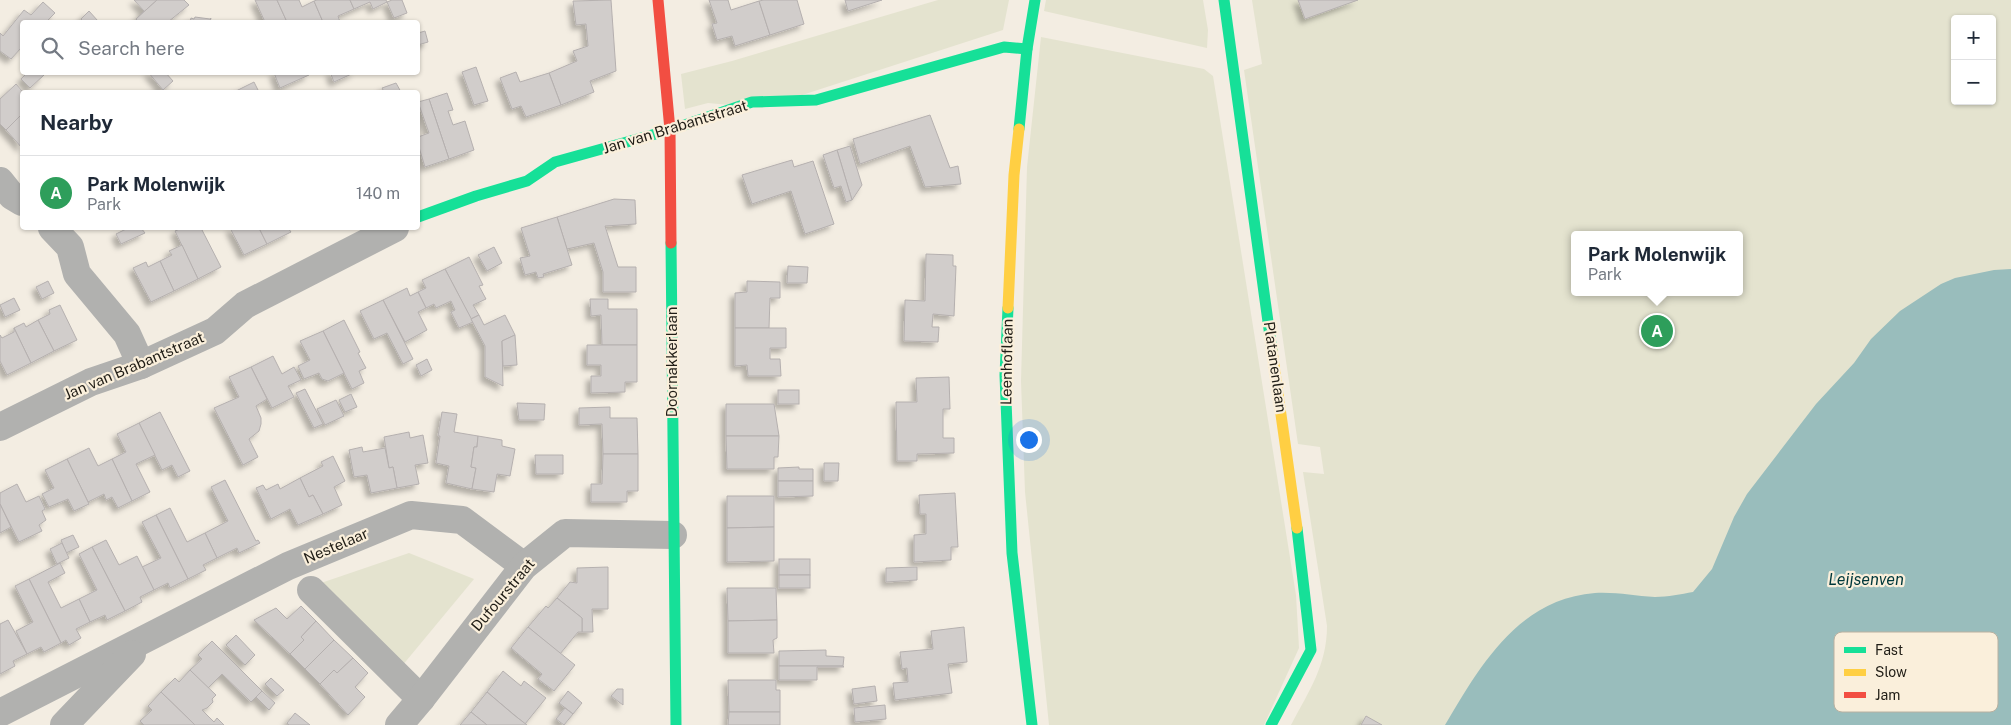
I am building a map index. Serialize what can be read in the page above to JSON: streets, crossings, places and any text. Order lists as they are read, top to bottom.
{
  "streets": {
    "street": [
      "Jan van Brabantstraat",
      "Doornakkerlaan",
      "Leenhoflaan",
      "Platanenlaan",
      "Nestelaar",
      "Dufourstraat"
    ]
  },
  "crossings": [
    ["Jan van Brabantstraat", "Doornakkerlaan"],
    ["Jan van Brabantstraat", "Leenhoflaan"],
    ["Doornakkerlaan", "Dufourstraat"],
    ["Nestelaar", "Dufourstraat"]
  ],
  "water": ["Leijsenven"],
  "legend": ["Fast", "Slow", "Jam"],
  "page": {
    "map_buttons": ["+", "−"],
    "search": "Search here",
    "heading": "Nearby",
    "list": [
      {
        "mark": "A",
        "name": "Park Molenwijk",
        "note": "Park",
        "value": "140 m"
      }
    ],
    "popup": ["Park Molenwijk", "Park"],
    "pins": "A"
  }
}
